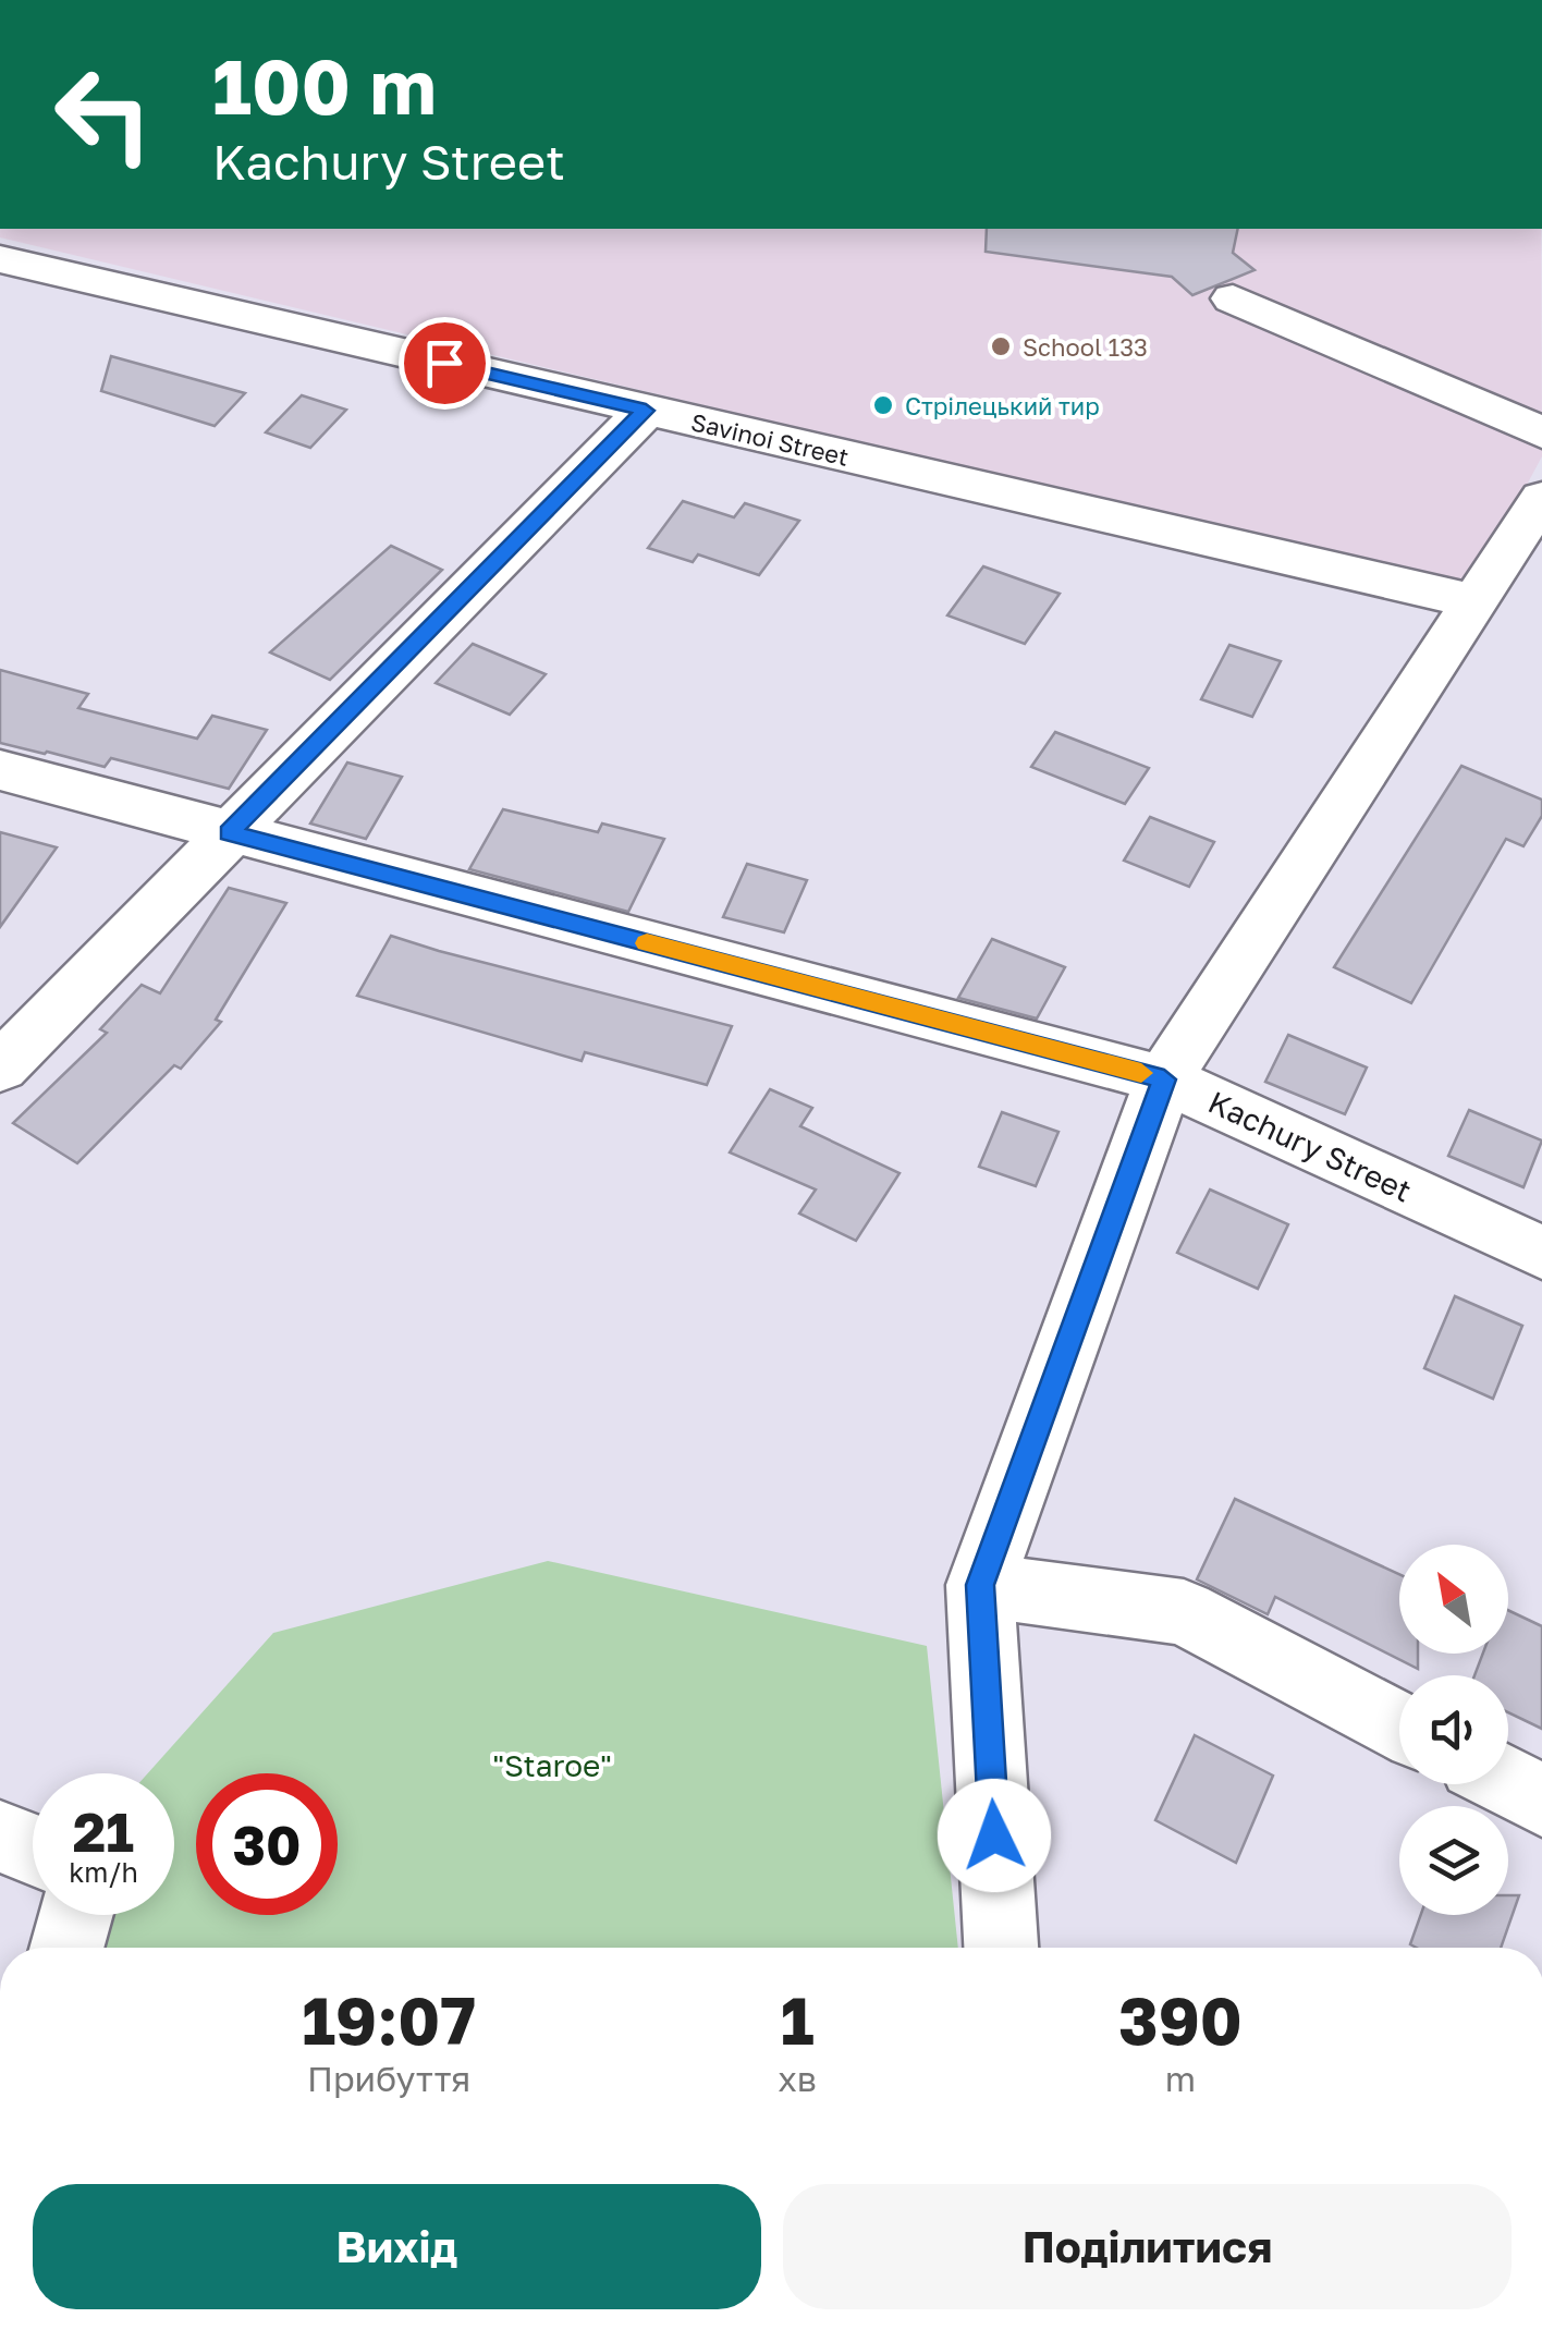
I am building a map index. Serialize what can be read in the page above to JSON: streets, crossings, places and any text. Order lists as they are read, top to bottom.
{
  "streets": {
    "street": ["Savinoi Street", "Kachury Street"]
  },
  "parks": ["\"Staroe\""],
  "places": ["School 133", "Стрілецький тир"],
  "north": "top left",
  "page": {
    "turn": ["100 m", "Kachury Street"],
    "speed": "21 km/h",
    "limit": "30",
    "eta": [
      "19:07",
      "Прибуття",
      "1",
      "хв",
      "390",
      "m"
    ],
    "buttons": ["Вихід", "Поділитися"]
  }
}
